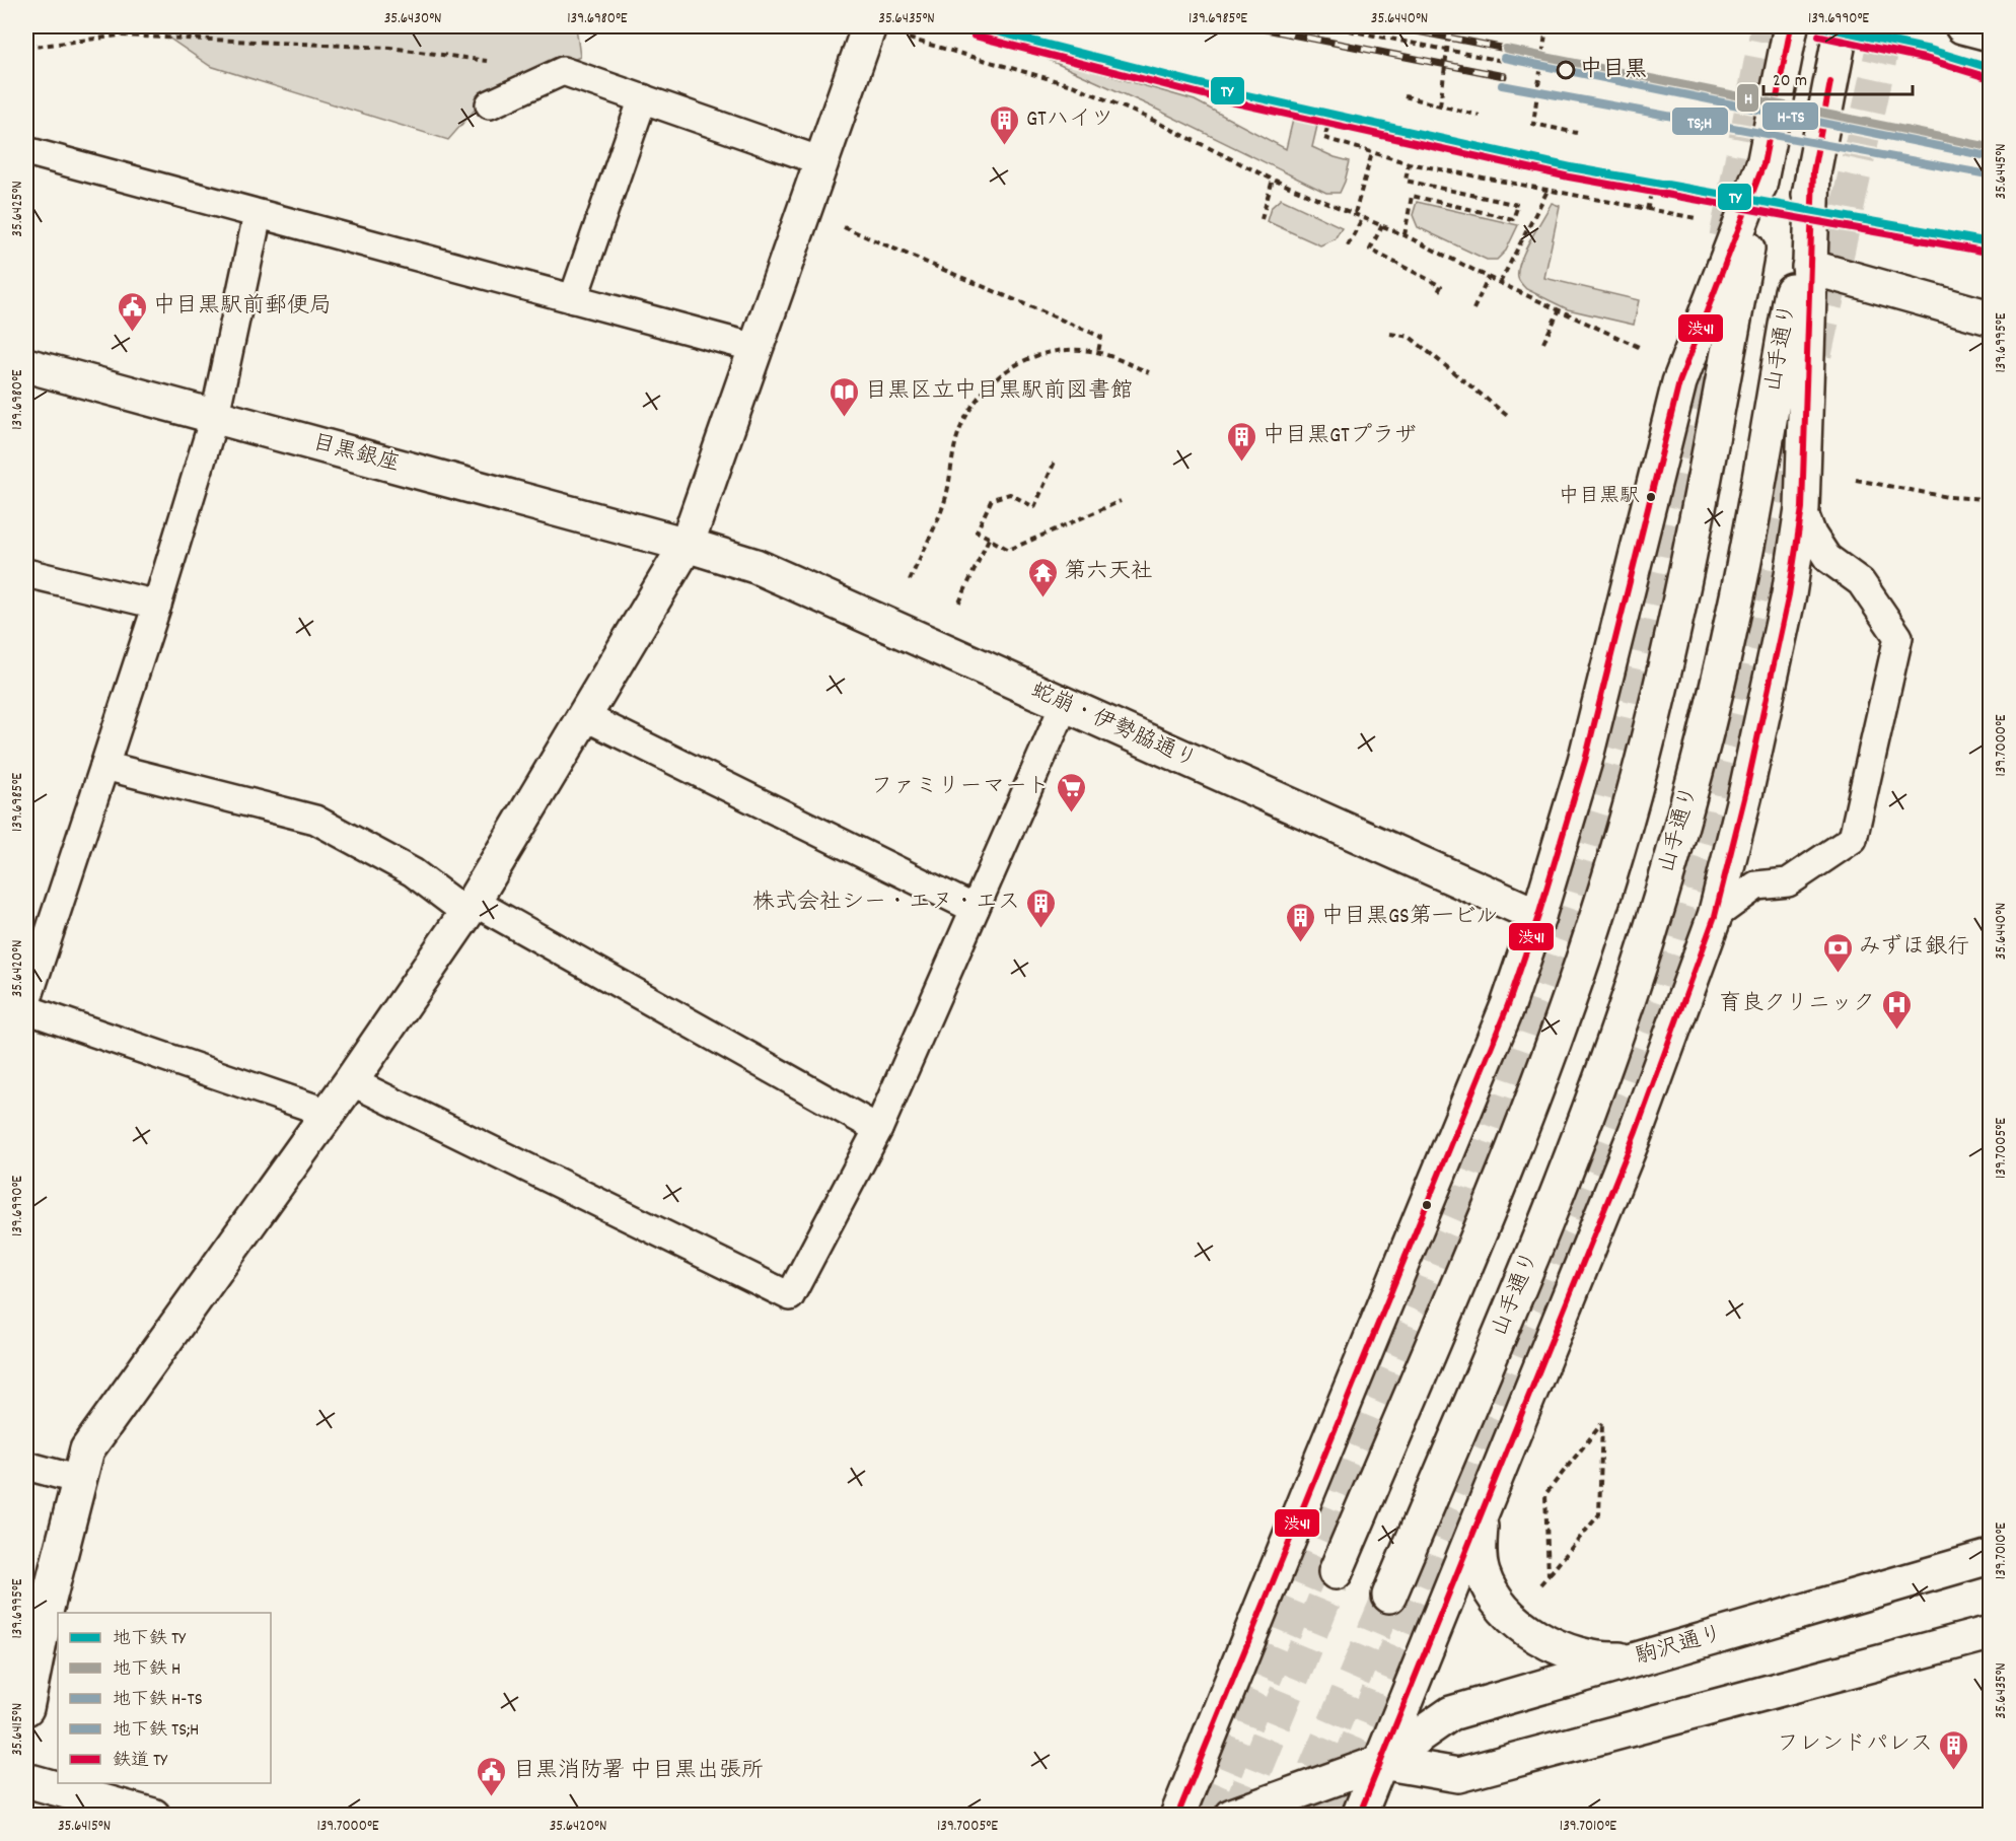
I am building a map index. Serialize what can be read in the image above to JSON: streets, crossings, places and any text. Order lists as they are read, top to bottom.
{
  "streets": {
    "main road": [
      "山手通り",
      "目黒銀座",
      "蛇崩・伊勢脇通り",
      "駒沢通り"
    ]
  },
  "crossings": [
    ["目黒銀座", "蛇崩・伊勢脇通り"]
  ],
  "places": {
    "other": ["中目黒", "中目黒駅"],
    "building": [
      "GTハイツ",
      "中目黒GTプラザ",
      "株式会社シー・エヌ・エス",
      "中目黒GS第一ビル",
      "フレンドパレス"
    ],
    "public building": ["中目黒駅前郵便局", "目黒消防署 中目黒出張所"],
    "library": ["目黒区立中目黒駅前図書館"],
    "temple": ["第六天社"],
    "supermarket": ["ファミリーマート"],
    "bank": ["みずほ銀行"],
    "hospital": ["育良クリニック"]
  },
  "lines": [
    "metro line TY",
    "transit line 渋41",
    "rail line TY",
    "metro line H",
    "metro line H-TS",
    "metro line TS;H"
  ],
  "legend": [
    "地下鉄 TY",
    "地下鉄 H",
    "地下鉄 H-TS",
    "地下鉄 TS;H",
    "鉄道 TY"
  ],
  "scale_bar": "20 m",
  "coordinates": [
    "35.6430°N",
    "139.6980°E",
    "35.6435°N",
    "139.6985°E",
    "35.6440°N",
    "139.6990°E",
    "35.6445°N",
    "35.6425°N",
    "139.6995°E",
    "139.7000°E",
    "35.6420°N",
    "139.7005°E",
    "139.7010°E",
    "35.6415°N"
  ]
}
